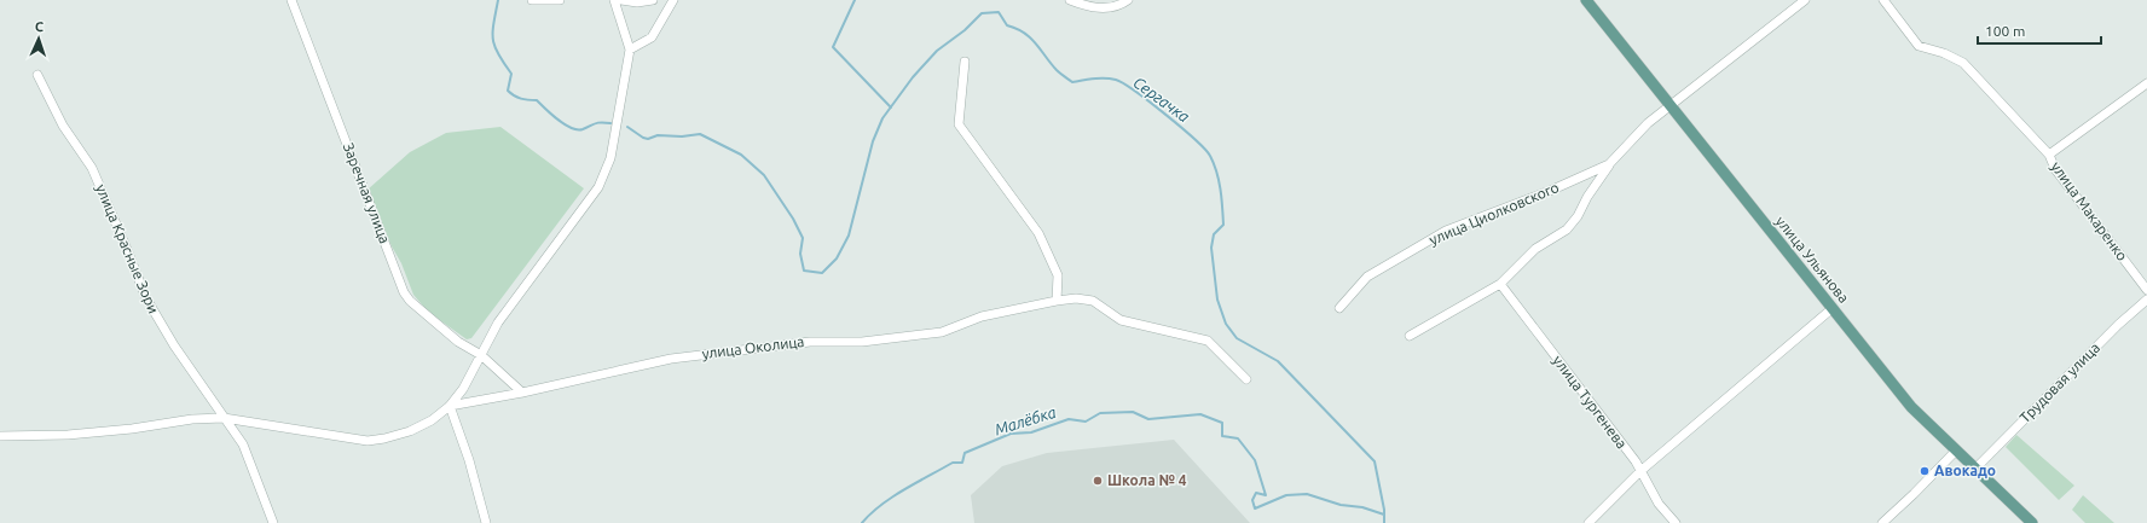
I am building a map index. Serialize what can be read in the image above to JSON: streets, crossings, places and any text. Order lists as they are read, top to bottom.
{
  "streets": {
    "main road": ["улица Ульянова"],
    "street": [
      "Заречная улица",
      "улица Макаренко",
      "улица Циолковского",
      "улица Красные Зори",
      "улица Околица",
      "Трудовая улица",
      "улица Тургенева"
    ]
  },
  "crossings": [
    ["Заречная улица", "улица Околица"],
    ["улица Циолковского", "улица Ульянова"],
    ["улица Циолковского", "улица Тургенева"],
    ["улица Ульянова", "Трудовая улица"]
  ],
  "water": ["Сергачка", "Малёбка"],
  "places": ["Авокадо", "Школа № 4"],
  "scale_bar": "100 m",
  "north": "top"
}
